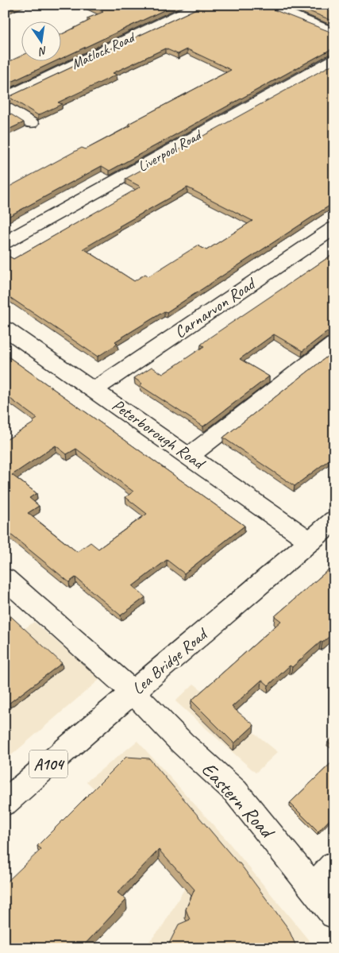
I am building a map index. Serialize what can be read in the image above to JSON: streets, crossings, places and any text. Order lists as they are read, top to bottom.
{
  "streets": {
    "street": [
      "Matlock Road",
      "Liverpool Road",
      "Carnarvon Road",
      "Peterborough Road",
      "Lea Bridge Road",
      "A104",
      "Eastern Road"
    ]
  },
  "crossings": [
    ["Carnarvon Road", "Peterborough Road"],
    ["Peterborough Road", "Lea Bridge Road"],
    ["Lea Bridge Road", "Eastern Road"]
  ],
  "north": "bottom"
}
